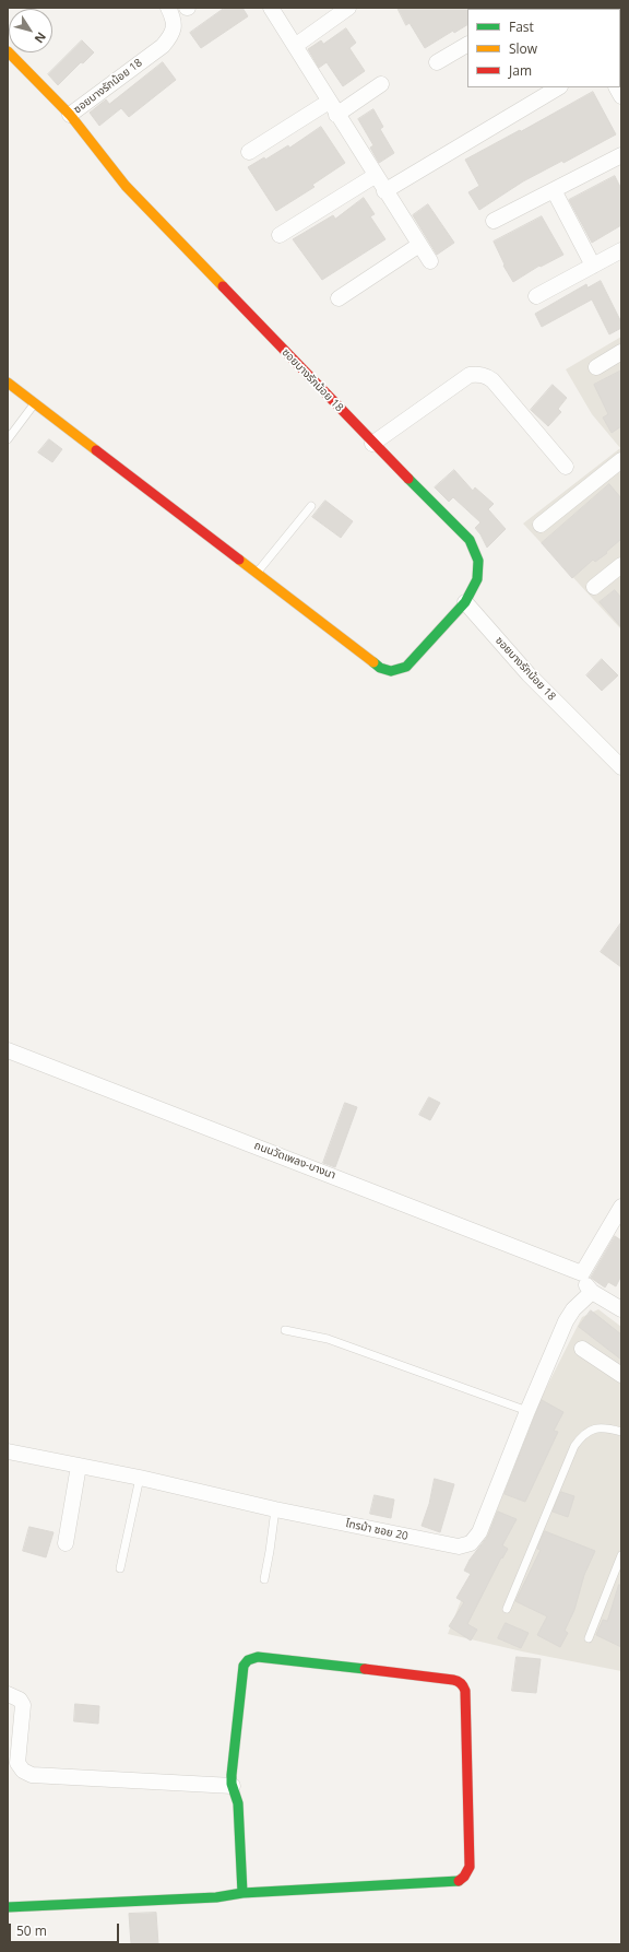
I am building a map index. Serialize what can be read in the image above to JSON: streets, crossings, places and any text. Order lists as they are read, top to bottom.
{
  "streets": {
    "street": ["ซอยบางรักน้อย 18", "ถนนวัดเพลง-บางนา", "ไทรม้า ซอย 20"]
  },
  "legend": ["Fast", "Slow", "Jam"],
  "scale_bar": "50 m",
  "north": "bottom right"
}
